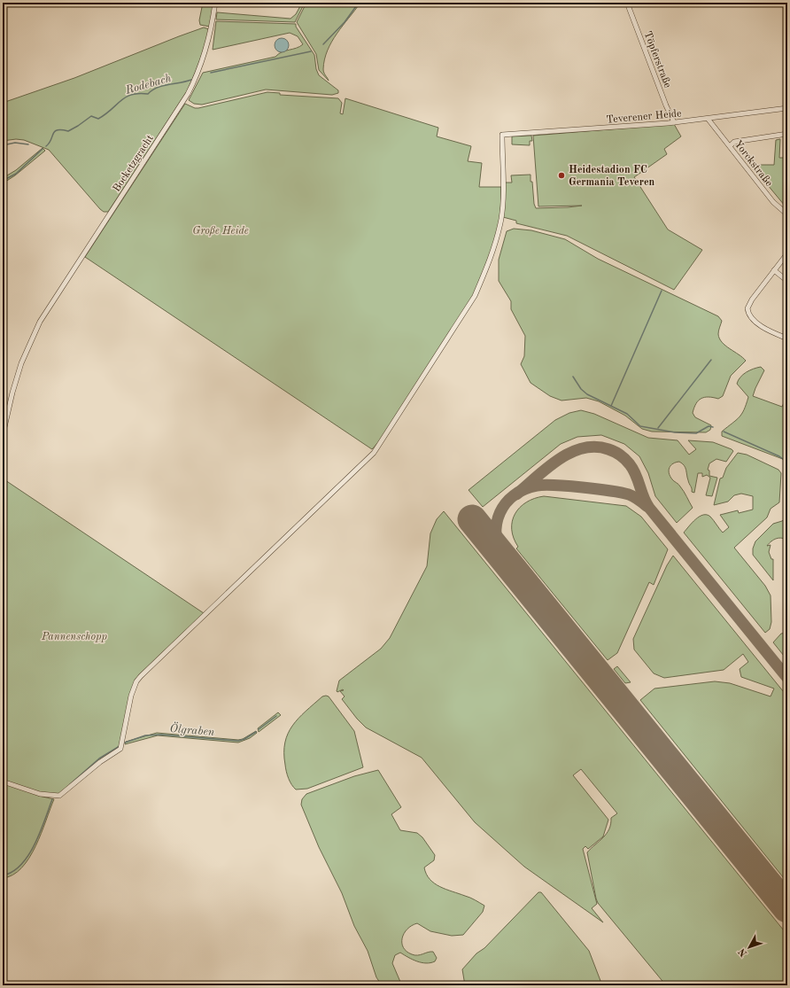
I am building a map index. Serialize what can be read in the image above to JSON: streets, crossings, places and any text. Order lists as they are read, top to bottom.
{
  "streets": {
    "street": [
      "Töpferstraße",
      "Teverener Heide",
      "Bocketzgracht",
      "Yorckstraße"
    ]
  },
  "crossings": [
    ["Töpferstraße", "Teverener Heide"]
  ],
  "water": ["Rodebach", "Ölgraben"],
  "parks": ["Große Heide", "Pannenschopp"],
  "places": ["Heidestadion FC Germania Teveren"],
  "north": "bottom left"
}
